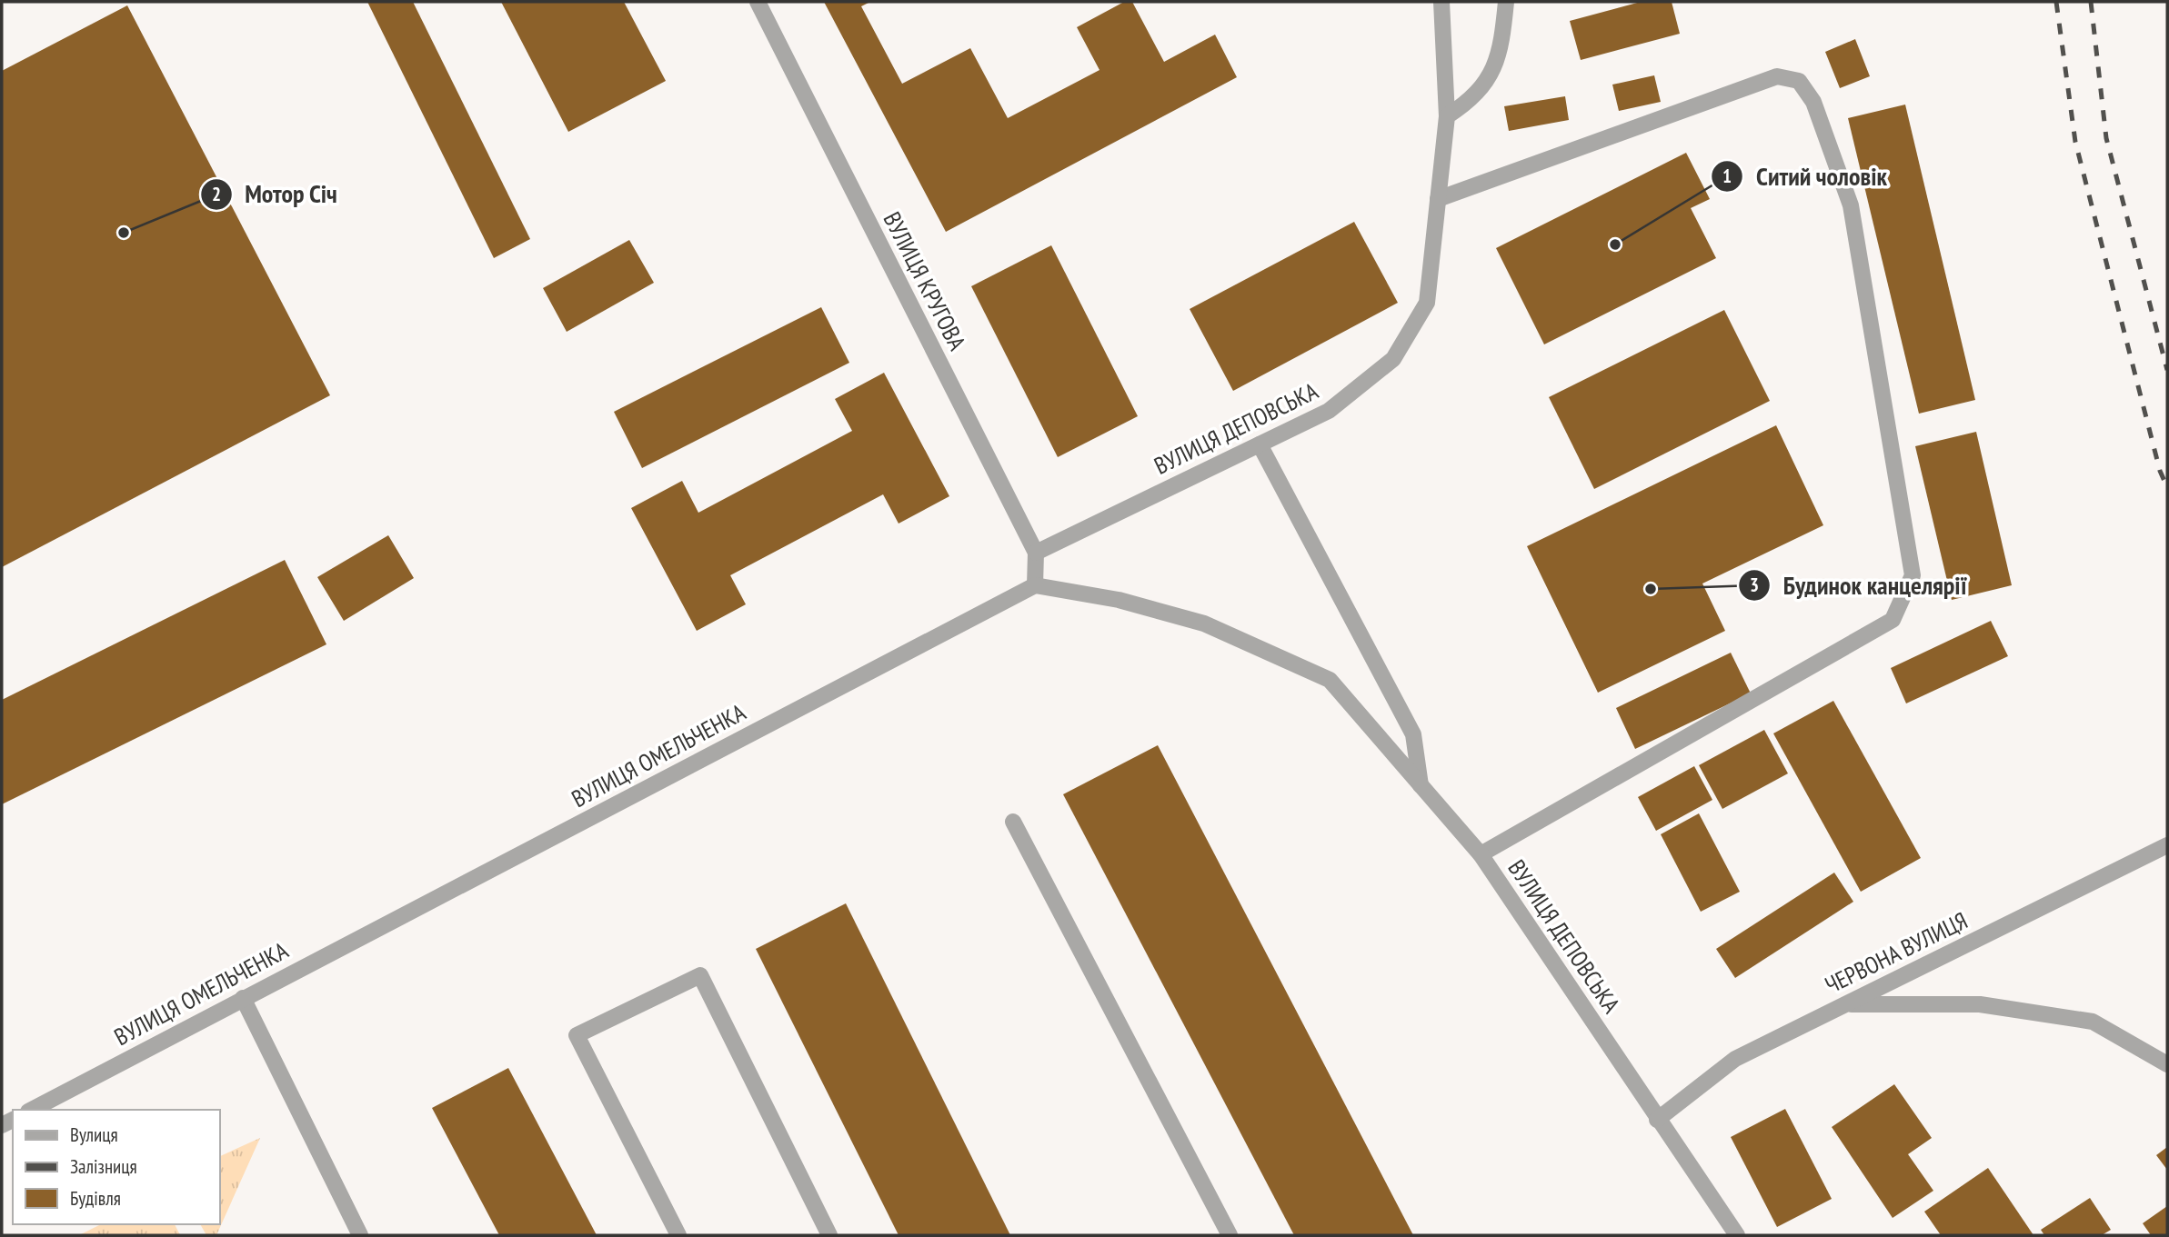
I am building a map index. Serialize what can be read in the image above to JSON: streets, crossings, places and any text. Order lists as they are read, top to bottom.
{
  "streets": {
    "street": [
      "ВУЛИЦЯ КРУГОВА",
      "ВУЛИЦЯ ДЕПОВСЬКА",
      "ВУЛИЦЯ ОМЕЛЬЧЕНКА",
      "ЧЕРВОНА ВУЛИЦЯ"
    ]
  },
  "crossings": [
    ["ВУЛИЦЯ КРУГОВА", "ВУЛИЦЯ ДЕПОВСЬКА"],
    ["ВУЛИЦЯ КРУГОВА", "ВУЛИЦЯ ОМЕЛЬЧЕНКА"],
    ["ВУЛИЦЯ ДЕПОВСЬКА", "ВУЛИЦЯ ОМЕЛЬЧЕНКА"],
    ["ВУЛИЦЯ ДЕПОВСЬКА", "ЧЕРВОНА ВУЛИЦЯ"]
  ],
  "places": ["Мотор Січ", "Ситий чоловік", "Будинок канцелярії"],
  "legend": ["Вулиця", "Залізниця", "Будівля"]
}
